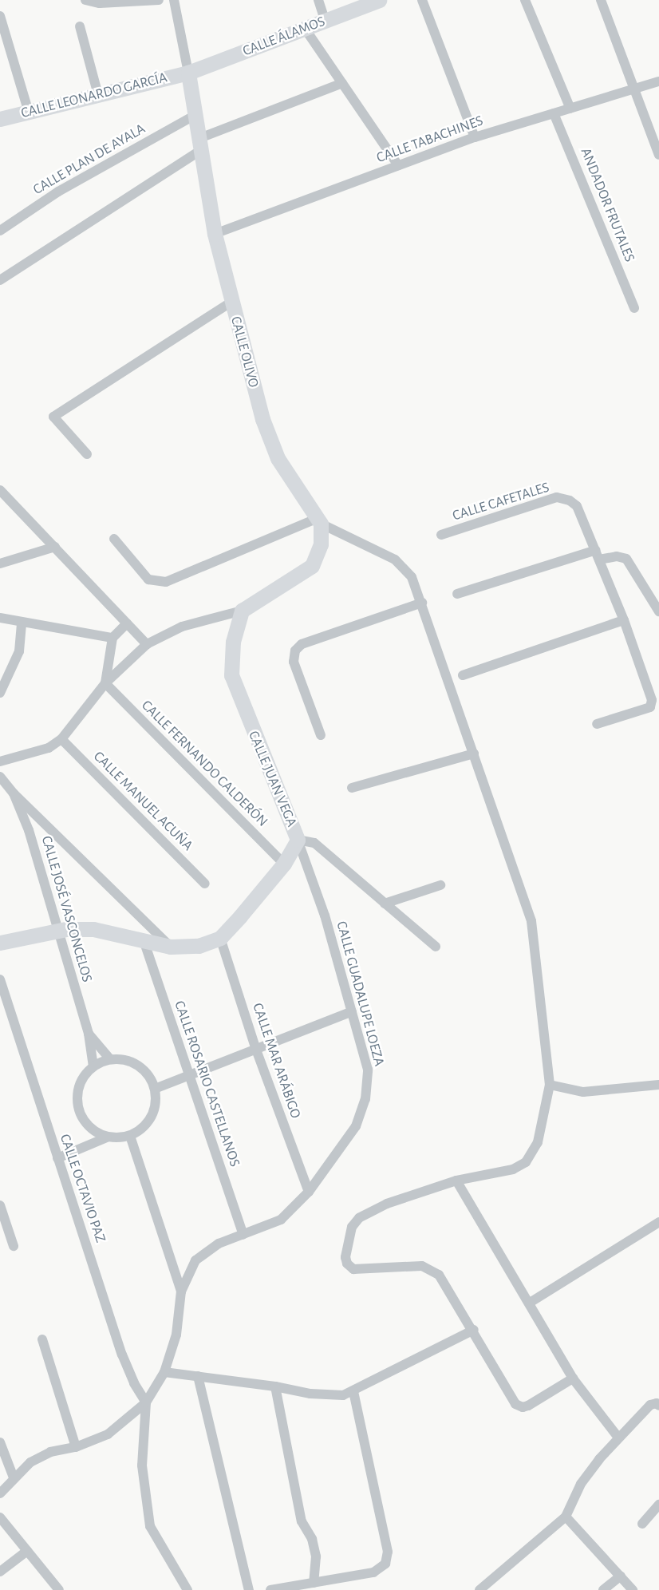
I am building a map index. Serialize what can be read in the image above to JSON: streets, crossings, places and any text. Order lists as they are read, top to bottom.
{
  "streets": {
    "street": [
      "CALLE ÁLAMOS",
      "CALLE LEONARDO GARCÍA",
      "CALLE TABACHINES",
      "CALLE PLAN DE AYALA",
      "ANDADOR FRUTALES",
      "CALLE OLIVO",
      "CALLE CAFETALES",
      "CALLE FERNANDO CALDERÓN",
      "CALLE JUAN VEGA",
      "CALLE MANUEL ACUÑA",
      "CALLE JOSÉ VASCONCELOS",
      "CALLE GUADALUPE LOEZA",
      "CALLE MAR ARÁBIGO",
      "CALLE ROSARIO CASTELLANOS",
      "CALLE OCTAVIO PAZ"
    ]
  },
  "crossings": [
    ["CALLE ÁLAMOS", "CALLE LEONARDO GARCÍA"],
    ["CALLE ÁLAMOS", "CALLE OLIVO"],
    ["CALLE LEONARDO GARCÍA", "CALLE OLIVO"],
    ["CALLE TABACHINES", "ANDADOR FRUTALES"],
    ["CALLE TABACHINES", "CALLE OLIVO"],
    ["CALLE PLAN DE AYALA", "CALLE OLIVO"],
    ["CALLE FERNANDO CALDERÓN", "CALLE JUAN VEGA"],
    ["CALLE JUAN VEGA", "CALLE JOSÉ VASCONCELOS"],
    ["CALLE JUAN VEGA", "CALLE GUADALUPE LOEZA"],
    ["CALLE JUAN VEGA", "CALLE MAR ARÁBIGO"],
    ["CALLE JUAN VEGA", "CALLE ROSARIO CASTELLANOS"],
    ["CALLE GUADALUPE LOEZA", "CALLE MAR ARÁBIGO"],
    ["CALLE GUADALUPE LOEZA", "CALLE ROSARIO CASTELLANOS"],
    ["CALLE GUADALUPE LOEZA", "CALLE OCTAVIO PAZ"]
  ]
}
